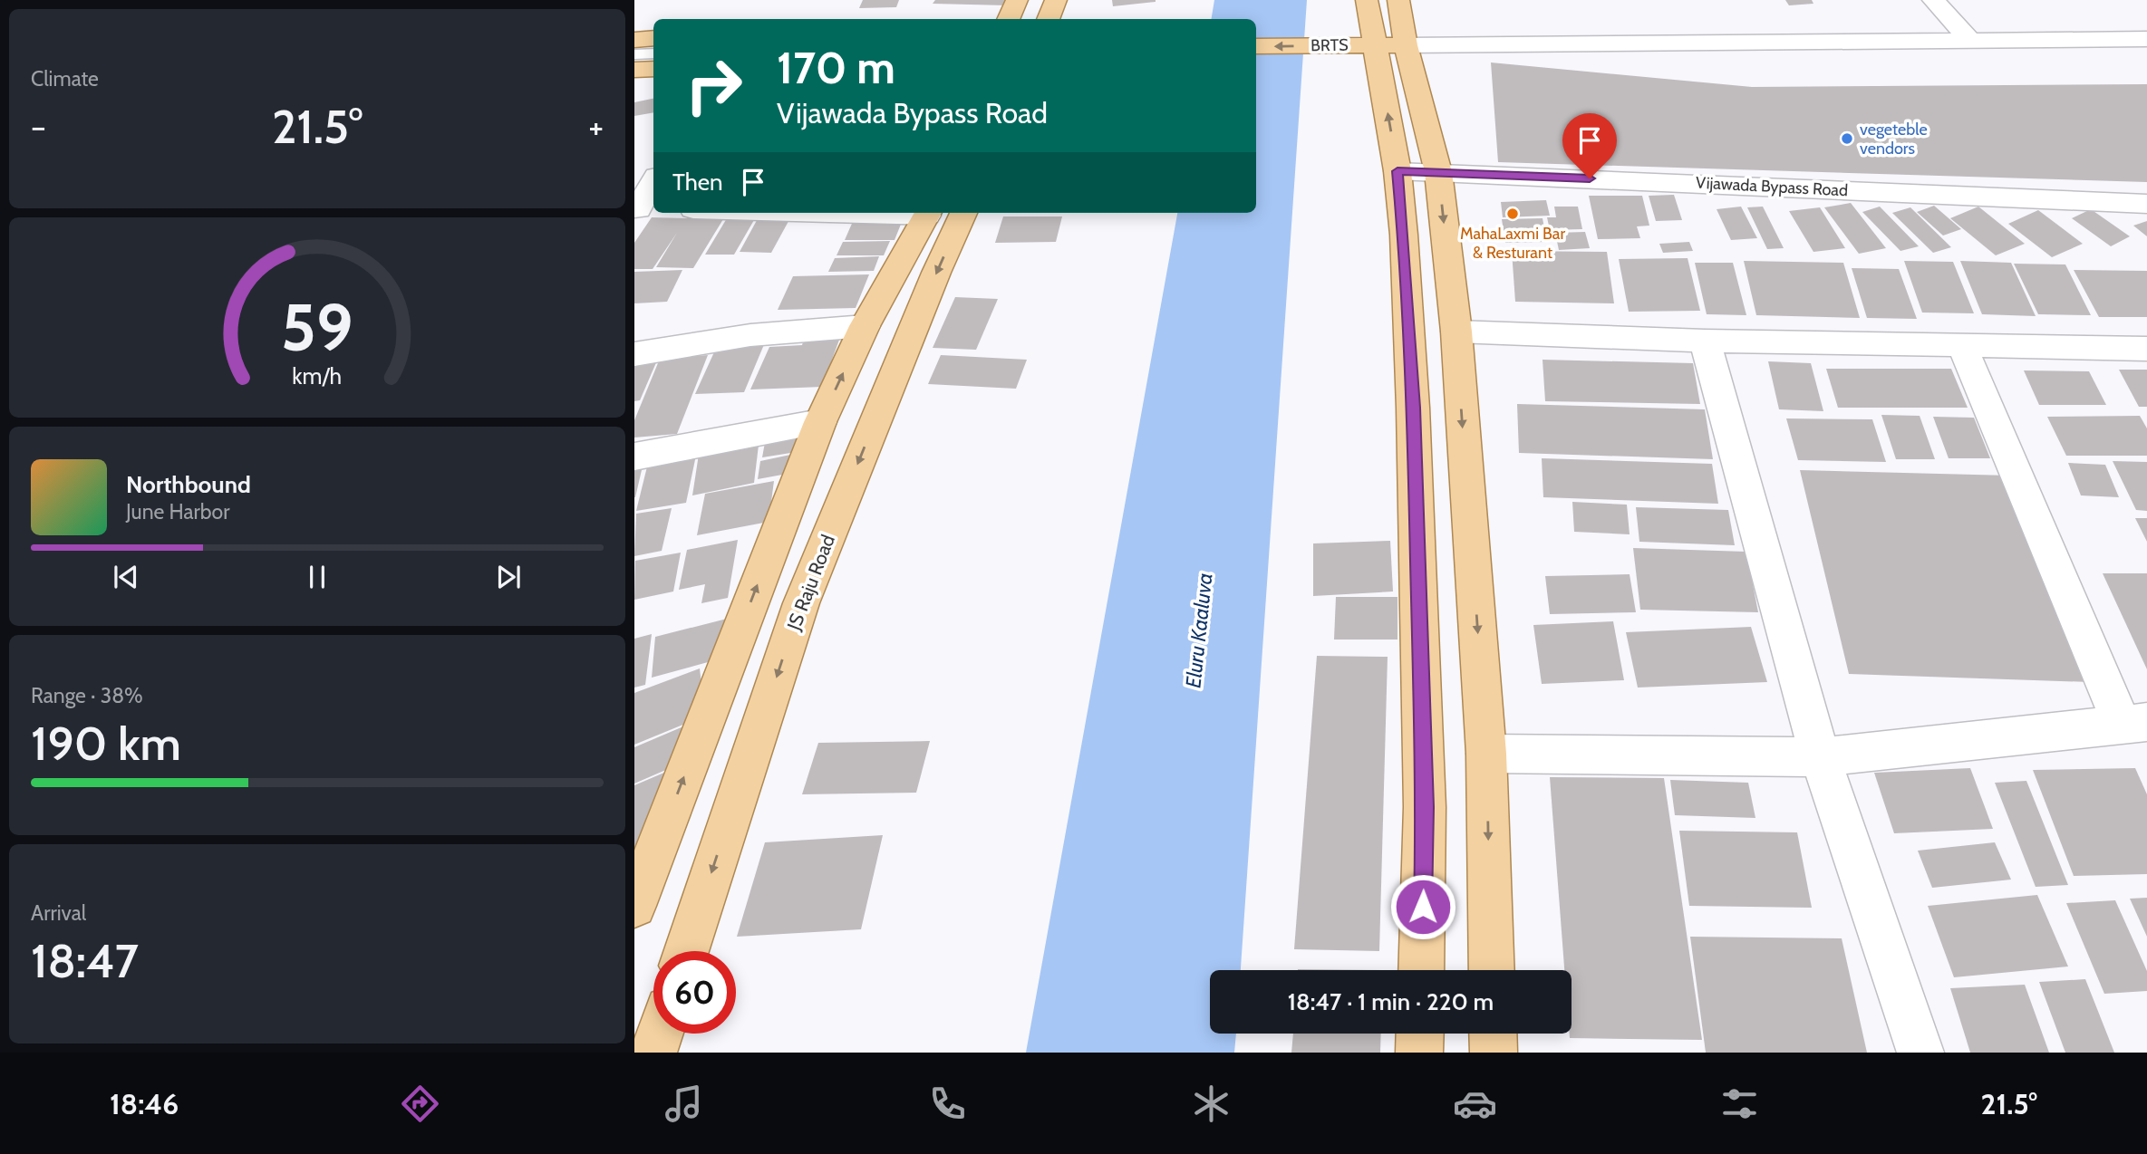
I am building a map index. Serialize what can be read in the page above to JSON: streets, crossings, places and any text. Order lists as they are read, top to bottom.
{
  "streets": {
    "main road": ["BRTS", "JS Raju Road"],
    "street": ["Vijawada Bypass Road"]
  },
  "water": ["Eluru Kaaluva"],
  "places": ["vegeteble vendors", "MahaLaxmi Bar & Resturant"],
  "page": {
    "tile": [
      "Climate",
      ["Range · 38%", "190 km"],
      ["Arrival", "18:47"]
    ],
    "turn": ["170 m", "Vijawada Bypass Road"],
    "heat": ["−", "21.5°", "+"],
    "then": "Then",
    "song": ["Northbound", "June Harbor"],
    "limit": "60",
    "trip": "18:47 · 1 min · 220 m",
    "tabs": ["18:46", "21.5°"],
    "gauge": ["59", "km/h"]
  }
}
